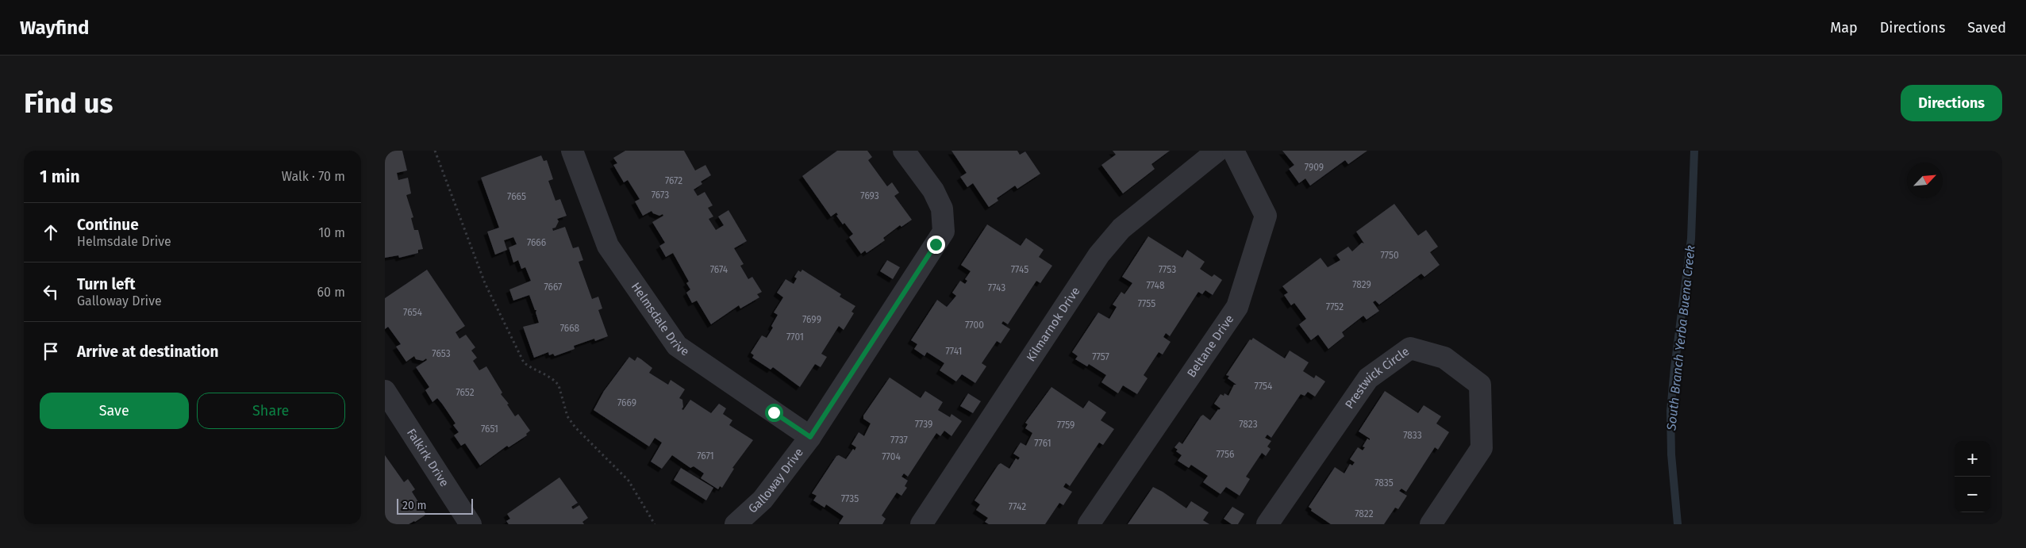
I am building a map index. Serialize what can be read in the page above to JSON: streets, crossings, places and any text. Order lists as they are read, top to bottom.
{
  "streets": {
    "street": [
      "Helmsdale Drive",
      "Kilmarnok Drive",
      "Beltane Drive",
      "Prestwick Circle",
      "Falkirk Drive",
      "Galloway Drive"
    ]
  },
  "crossings": [
    ["Helmsdale Drive", "Galloway Drive"]
  ],
  "water": ["South Branch Yerba Buena Creek"],
  "house_numbers": [
    "7909",
    "7672",
    "7673",
    "7693",
    "7665",
    "7666",
    "7750",
    "7674",
    "7745",
    "7753",
    "7829",
    "7748",
    "7667",
    "7743",
    "7755",
    "7752",
    "7654",
    "7699",
    "7700",
    "7668",
    "7701",
    "7741",
    "7653",
    "7757",
    "7754",
    "7652",
    "7669",
    "7739",
    "7823",
    "7759",
    "7651",
    "7833",
    "7737",
    "7761",
    "7756",
    "7671",
    "7704",
    "7835",
    "7735",
    "7742",
    "7822"
  ],
  "scale_bar": "20 m",
  "north": "top right",
  "page": {
    "header": "Wayfind",
    "nav": ["Map", "Directions", "Saved"],
    "buttons": [
      "Directions",
      ["Save", "Share"]
    ],
    "title": "Find us",
    "heading": ["1 min", "Walk · 70 m"],
    "list": [
      ["Continue", "Helmsdale Drive", "10 m"],
      ["Turn left", "Galloway Drive", "60 m"],
      "Arrive at destination"
    ],
    "map_buttons": ["+", "−"],
    "scale": "20 m"
  }
}
